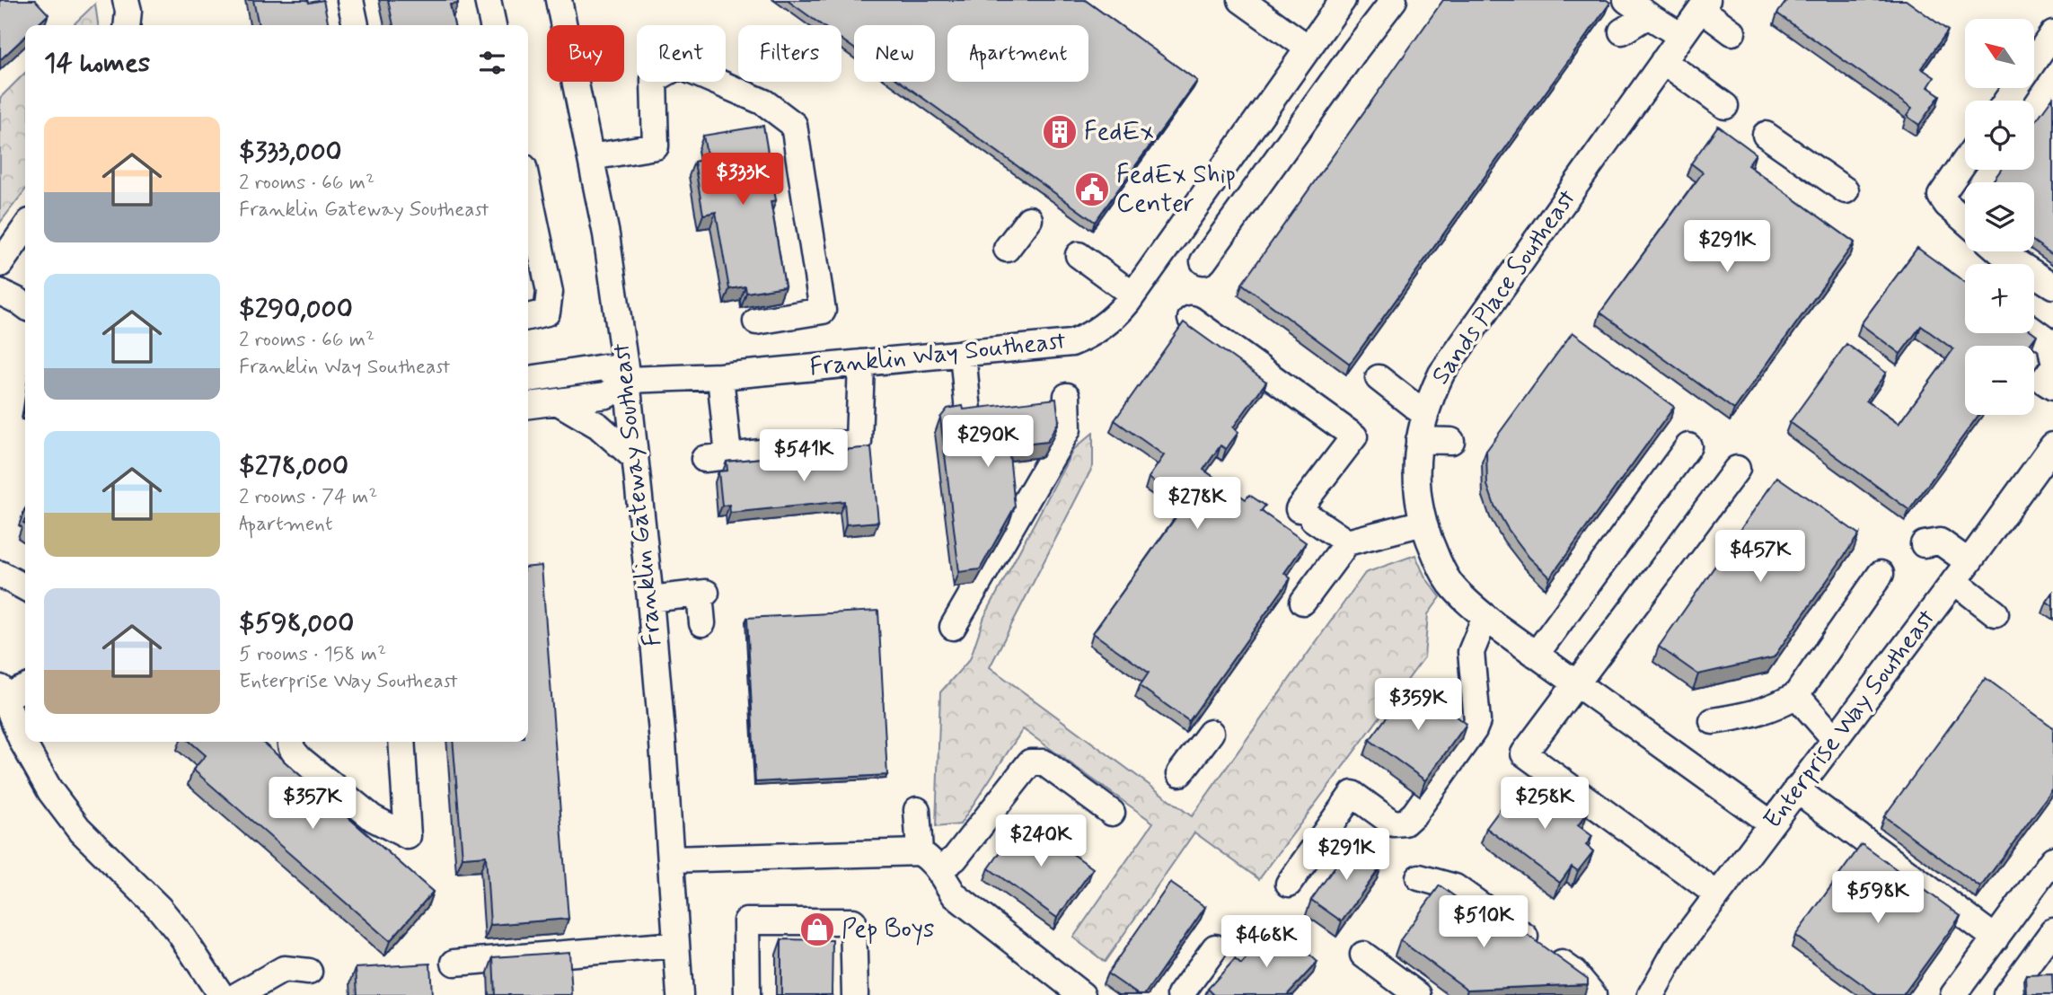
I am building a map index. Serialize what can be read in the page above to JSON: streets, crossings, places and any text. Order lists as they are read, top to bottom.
{
  "streets": {
    "street": [
      "Sands Place Southeast",
      "Franklin Way Southeast",
      "Franklin Gateway Southeast",
      "Enterprise Way Southeast"
    ]
  },
  "crossings": [
    ["Sands Place Southeast", "Enterprise Way Southeast"],
    ["Franklin Way Southeast", "Franklin Gateway Southeast"]
  ],
  "places": {
    "building": ["FedEx"],
    "public building": ["FedEx Ship Center"],
    "shop": ["Pep Boys"]
  },
  "north": "top left",
  "page": {
    "map_buttons": ["+", "−"],
    "chip": [
      "Buy",
      "Rent",
      "Filters",
      "New",
      "Apartment"
    ],
    "heading": "14 homes",
    "list": [
      {
        "name": "$333,000",
        "note": "2 rooms · 66 m² · Franklin Gateway Southeast"
      },
      {
        "name": "$290,000",
        "note": "2 rooms · 66 m² · Franklin Way Southeast"
      },
      {
        "name": "$278,000",
        "note": "2 rooms · 74 m² · Apartment"
      },
      {
        "name": "$598,000",
        "note": "5 rooms · 158 m² · Enterprise Way Southeast"
      }
    ],
    "price": [
      "$333K",
      "$291K",
      "$290K",
      "$541K",
      "$278K",
      "$457K",
      "$359K",
      "$357K",
      "$258K",
      "$240K",
      "$291K",
      "$598K",
      "$510K",
      "$468K"
    ]
  }
}
